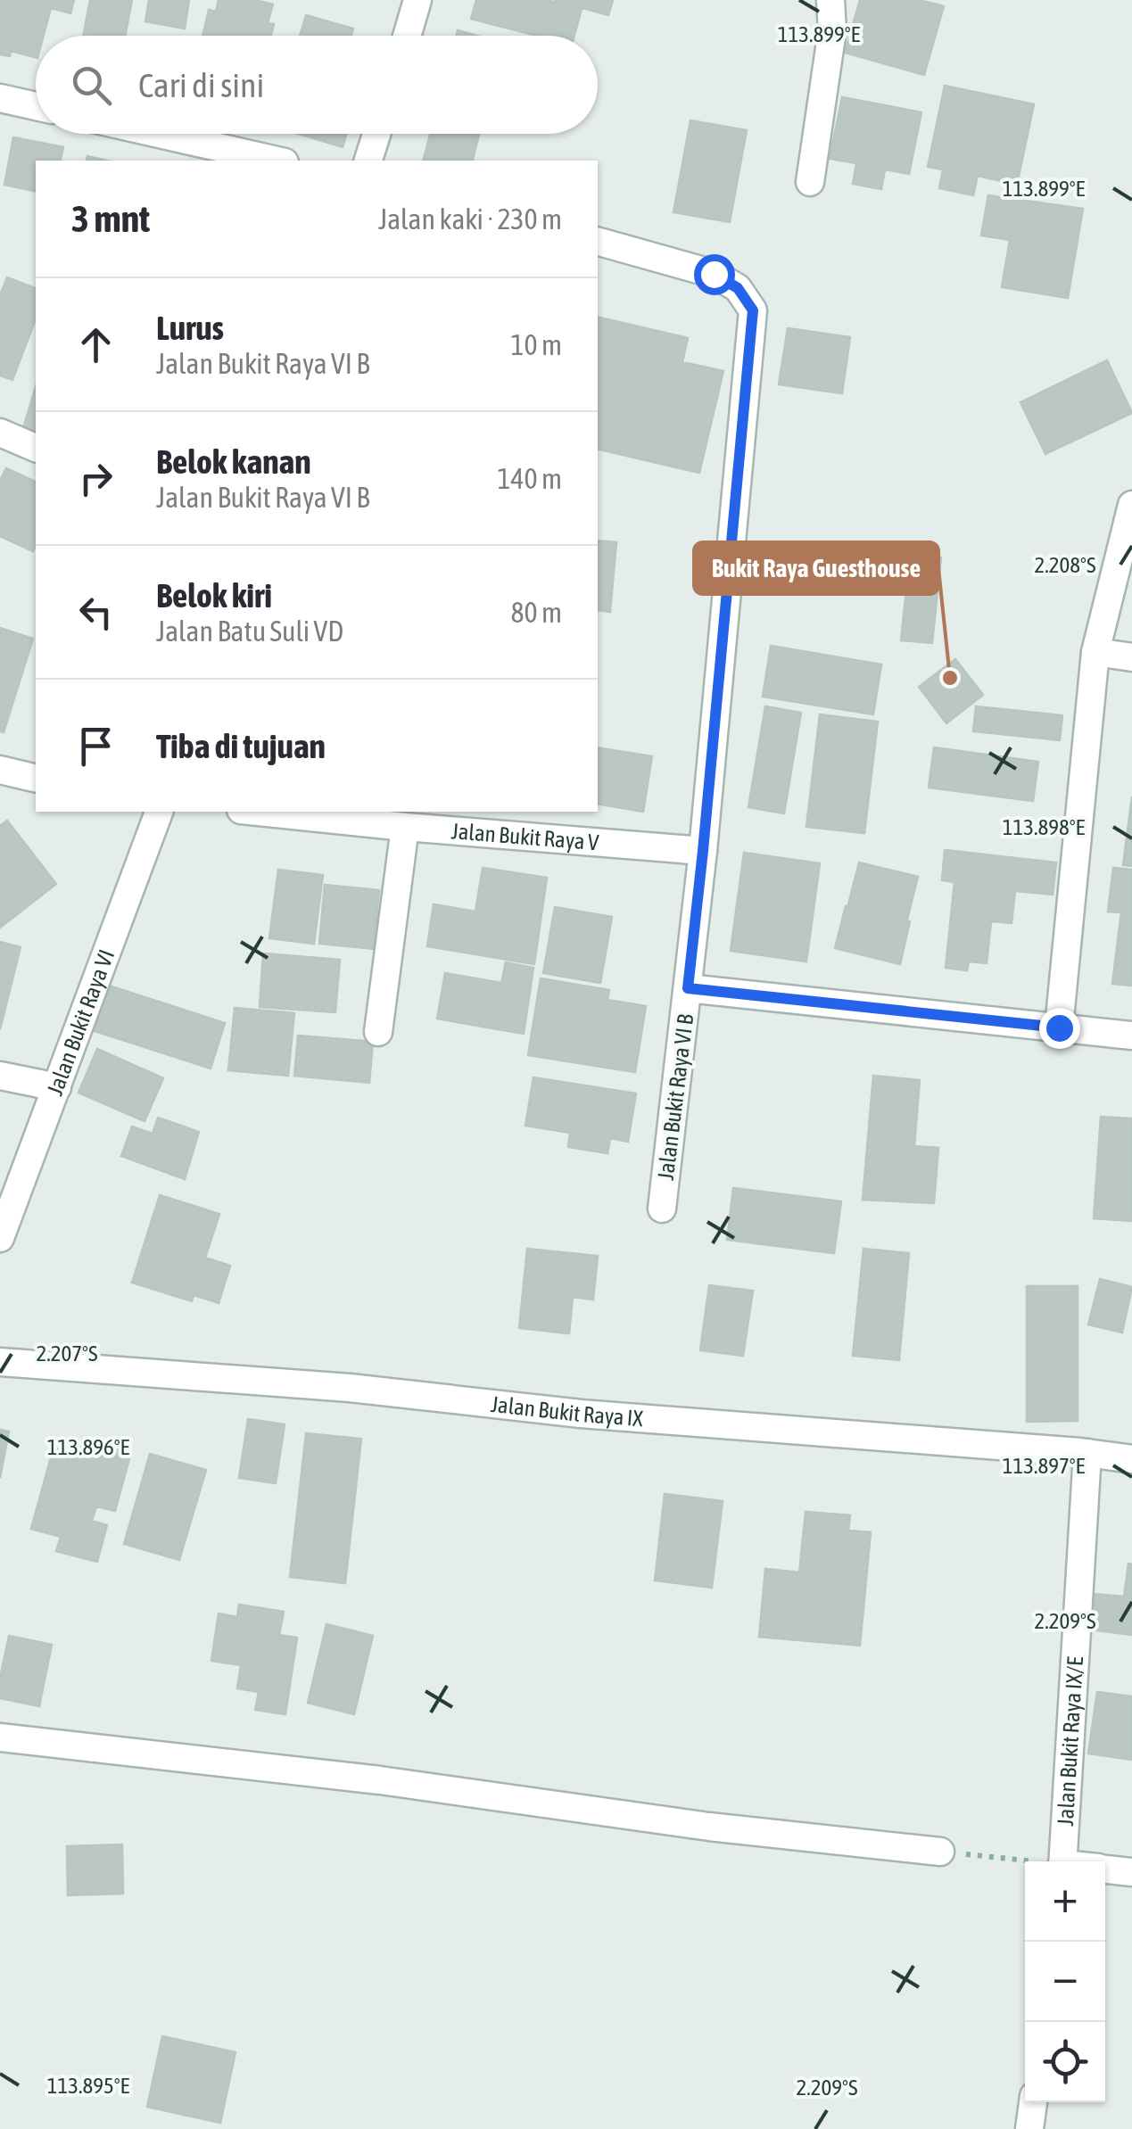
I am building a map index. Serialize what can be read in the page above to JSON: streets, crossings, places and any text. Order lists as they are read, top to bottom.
{
  "streets": {
    "street": [
      "Jalan Bukit Raya V",
      "Jalan Bukit Raya VI",
      "Jalan Bukit Raya VI B",
      "Jalan Bukit Raya IX",
      "Jalan Bukit Raya IX/E"
    ]
  },
  "crossings": [
    ["Jalan Bukit Raya V", "Jalan Bukit Raya VI B"],
    ["Jalan Bukit Raya IX", "Jalan Bukit Raya IX/E"]
  ],
  "places": ["Bukit Raya Guesthouse"],
  "page": {
    "search": "Cari di sini",
    "heading": ["3 mnt", "Jalan kaki · 230 m"],
    "list": [
      ["Lurus", "Jalan Bukit Raya VI B", "10 m"],
      ["Belok kanan", "Jalan Bukit Raya VI B", "140 m"],
      ["Belok kiri", "Jalan Batu Suli VD", "80 m"],
      "Tiba di tujuan"
    ],
    "map_buttons": ["+", "−"]
  },
  "coordinates": [
    "113.899°E",
    "2.208°S",
    "113.898°E",
    "2.207°S",
    "113.896°E",
    "113.897°E",
    "2.209°S",
    "113.895°E"
  ]
}
